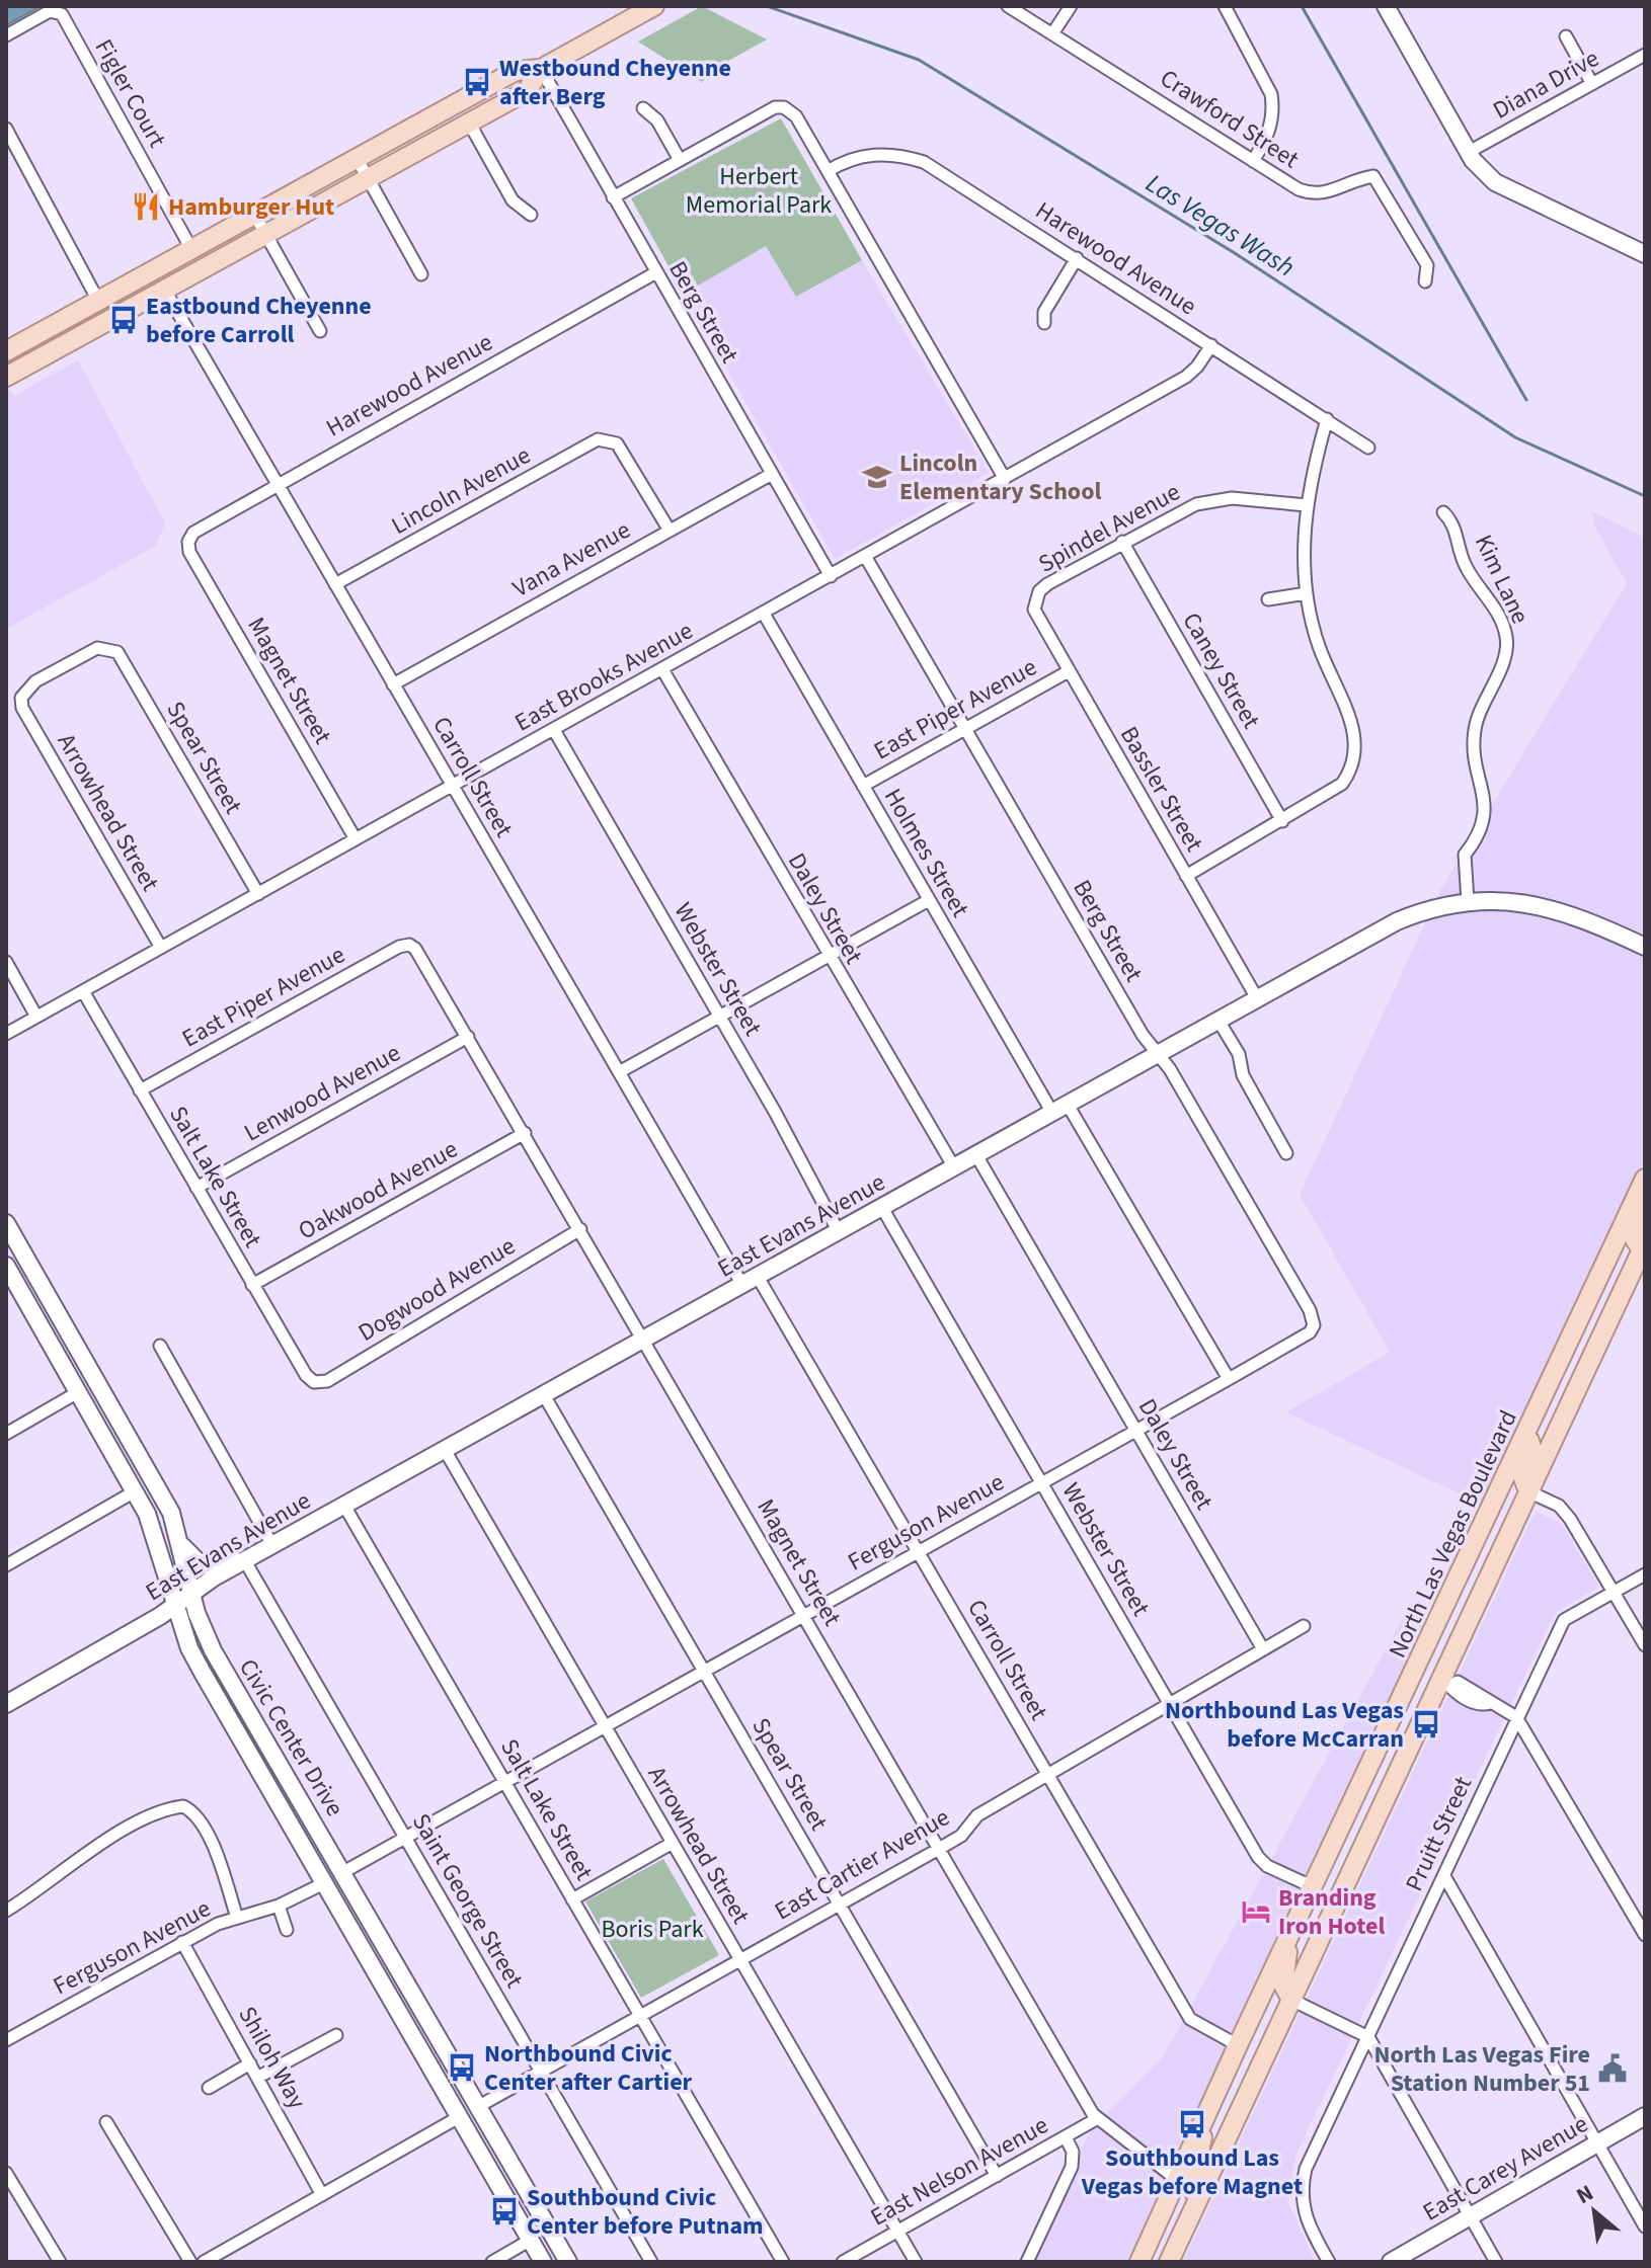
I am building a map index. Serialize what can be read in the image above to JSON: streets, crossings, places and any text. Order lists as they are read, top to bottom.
{
  "streets": {
    "main road": [
      "East Evans Avenue",
      "North Las Vegas Boulevard",
      "Civic Center Drive",
      "East Carey Avenue"
    ],
    "street": [
      "Diana Drive",
      "Figler Court",
      "Crawford Street",
      "Harewood Avenue",
      "Berg Street",
      "Lincoln Avenue",
      "Spindel Avenue",
      "Vana Avenue",
      "Kim Lane",
      "Caney Street",
      "East Brooks Avenue",
      "Magnet Street",
      "East Piper Avenue",
      "Spear Street",
      "Carroll Street",
      "Bassler Street",
      "Arrowhead Street",
      "Holmes Street",
      "Daley Street",
      "Webster Street",
      "Lenwood Avenue",
      "Salt Lake Street",
      "Oakwood Avenue",
      "Dogwood Avenue",
      "Ferguson Avenue",
      "Pruitt Street",
      "East Cartier Avenue",
      "Saint George Street",
      "Shiloh Way",
      "East Nelson Avenue"
    ]
  },
  "crossings": [
    ["Harewood Avenue", "Berg Street"],
    ["Harewood Avenue", "East Brooks Avenue"],
    ["Harewood Avenue", "Magnet Street"],
    ["Harewood Avenue", "Carroll Street"],
    ["Berg Street", "Vana Avenue"],
    ["Berg Street", "East Brooks Avenue"],
    ["Berg Street", "East Piper Avenue"],
    ["Berg Street", "East Evans Avenue"],
    ["Berg Street", "Ferguson Avenue"],
    ["Lincoln Avenue", "Vana Avenue"],
    ["Lincoln Avenue", "Carroll Street"],
    ["Spindel Avenue", "Caney Street"],
    ["Spindel Avenue", "Bassler Street"],
    ["Vana Avenue", "Carroll Street"],
    ["Kim Lane", "East Evans Avenue"],
    ["East Brooks Avenue", "Magnet Street"],
    ["East Brooks Avenue", "Spear Street"],
    ["East Brooks Avenue", "Carroll Street"],
    ["East Brooks Avenue", "Arrowhead Street"],
    ["East Brooks Avenue", "Holmes Street"],
    ["East Brooks Avenue", "Daley Street"],
    ["East Brooks Avenue", "Webster Street"],
    ["East Brooks Avenue", "Salt Lake Street"],
    ["Magnet Street", "East Piper Avenue"],
    ["Magnet Street", "Lenwood Avenue"],
    ["Magnet Street", "Oakwood Avenue"],
    ["Magnet Street", "East Evans Avenue"],
    ["Magnet Street", "Dogwood Avenue"],
    ["Magnet Street", "Ferguson Avenue"],
    ["Magnet Street", "North Las Vegas Boulevard"],
    ["Magnet Street", "East Cartier Avenue"],
    ["Magnet Street", "East Nelson Avenue"],
    ["East Piper Avenue", "Bassler Street"],
    ["East Piper Avenue", "Holmes Street"],
    ["East Piper Avenue", "Salt Lake Street"],
    ["Spear Street", "Arrowhead Street"],
    ["Spear Street", "East Evans Avenue"],
    ["Spear Street", "Ferguson Avenue"],
    ["Spear Street", "East Cartier Avenue"],
    ["Spear Street", "East Nelson Avenue"],
    ["Carroll Street", "East Evans Avenue"],
    ["Carroll Street", "Ferguson Avenue"],
    ["Carroll Street", "North Las Vegas Boulevard"],
    ["Carroll Street", "East Cartier Avenue"],
    ["Bassler Street", "East Evans Avenue"],
    ["Arrowhead Street", "East Evans Avenue"],
    ["Arrowhead Street", "Ferguson Avenue"],
    ["Arrowhead Street", "East Cartier Avenue"],
    ["Arrowhead Street", "East Nelson Avenue"],
    ["Holmes Street", "East Evans Avenue"],
    ["Daley Street", "East Evans Avenue"],
    ["Daley Street", "Ferguson Avenue"],
    ["Daley Street", "East Cartier Avenue"],
    ["Webster Street", "East Evans Avenue"],
    ["Webster Street", "Ferguson Avenue"],
    ["Webster Street", "North Las Vegas Boulevard"],
    ["Webster Street", "East Cartier Avenue"],
    ["Lenwood Avenue", "Salt Lake Street"],
    ["Salt Lake Street", "Oakwood Avenue"],
    ["Salt Lake Street", "East Evans Avenue"],
    ["Salt Lake Street", "Dogwood Avenue"],
    ["Salt Lake Street", "Ferguson Avenue"],
    ["Salt Lake Street", "East Cartier Avenue"],
    ["East Evans Avenue", "Civic Center Drive"],
    ["East Evans Avenue", "Saint George Street"],
    ["Ferguson Avenue", "Civic Center Drive"],
    ["Ferguson Avenue", "Saint George Street"],
    ["Ferguson Avenue", "Shiloh Way"],
    ["Civic Center Drive", "East Cartier Avenue"],
    ["East Cartier Avenue", "Saint George Street"]
  ],
  "water": ["Las Vegas Wash"],
  "parks": ["Herbert Memorial Park", "Boris Park"],
  "places": {
    "bus stop": [
      "Westbound Cheyenne after Berg",
      "Eastbound Cheyenne before Carroll",
      "Northbound Las Vegas before McCarran",
      "Northbound Civic Center after Cartier",
      "Southbound Las Vegas before Magnet",
      "Southbound Civic Center before Putnam"
    ],
    "restaurant": ["Hamburger Hut"],
    "school or university": ["Lincoln Elementary School"],
    "hotel": ["Branding Iron Hotel"],
    "public building": ["North Las Vegas Fire Station Number 51"]
  },
  "north": "top left"
}
